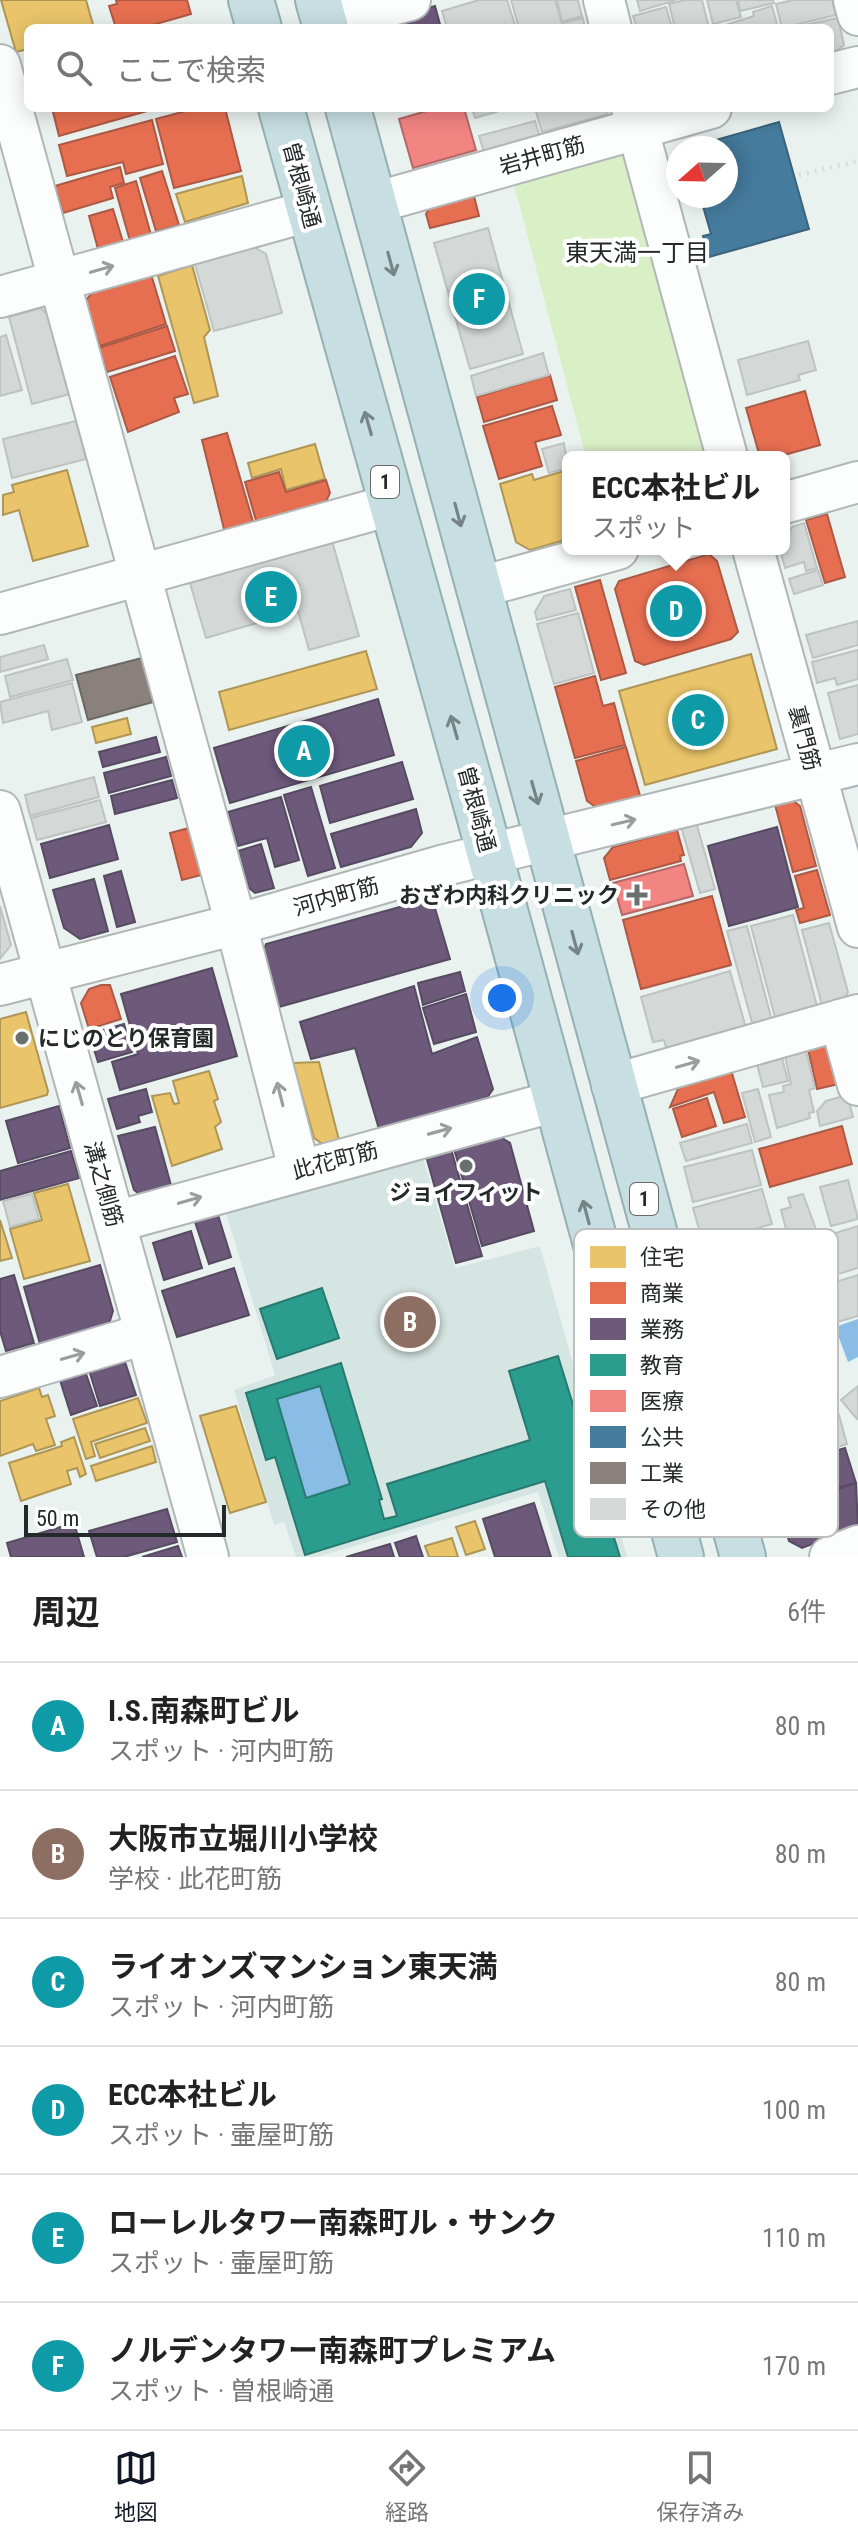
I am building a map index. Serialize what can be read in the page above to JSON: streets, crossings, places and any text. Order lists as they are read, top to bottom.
{
  "streets": {
    "highway": ["曽根崎通", "1"],
    "street": [
      "岩井町筋",
      "裏門筋",
      "河内町筋",
      "此花町筋",
      "溝之側筋"
    ]
  },
  "crossings": [
    ["岩井町筋", "1"],
    ["曽根崎通", "河内町筋"],
    ["曽根崎通", "此花町筋"],
    ["1", "河内町筋"],
    ["裏門筋", "河内町筋"],
    ["河内町筋", "溝之側筋"],
    ["此花町筋", "溝之側筋"]
  ],
  "one_way": ["此花町筋"],
  "districts": ["東天満一丁目"],
  "places": {
    "health": ["おざわ内科クリニック"],
    "other": ["にじのとり保育園", "ジョイフィット"]
  },
  "legend": [
    "住宅",
    "商業",
    "業務",
    "教育",
    "医療",
    "公共",
    "工業",
    "その他"
  ],
  "scale_bar": "50 m",
  "north": "left",
  "page": {
    "search": "ここで検索",
    "pins": [
      "F",
      "E",
      "D",
      "C",
      "A",
      "B"
    ],
    "popup": ["ECC本社ビル", "スポット"],
    "scale": "50 m",
    "heading": ["周辺", "6件"],
    "list": [
      {
        "mark": "A",
        "name": "I.S.南森町ビル",
        "note": "スポット · 河内町筋",
        "value": "80 m"
      },
      {
        "mark": "B",
        "name": "大阪市立堀川小学校",
        "note": "学校 · 此花町筋",
        "value": "80 m"
      },
      {
        "mark": "C",
        "name": "ライオンズマンション東天満",
        "note": "スポット · 河内町筋",
        "value": "80 m"
      },
      {
        "mark": "D",
        "name": "ECC本社ビル",
        "note": "スポット · 壷屋町筋",
        "value": "100 m"
      },
      {
        "mark": "E",
        "name": "ローレルタワー南森町ル・サンク",
        "note": "スポット · 壷屋町筋",
        "value": "110 m"
      },
      {
        "mark": "F",
        "name": "ノルデンタワー南森町プレミアム",
        "note": "スポット · 曽根崎通",
        "value": "170 m"
      }
    ],
    "nav": ["地図", "経路", "保存済み"]
  }
}
